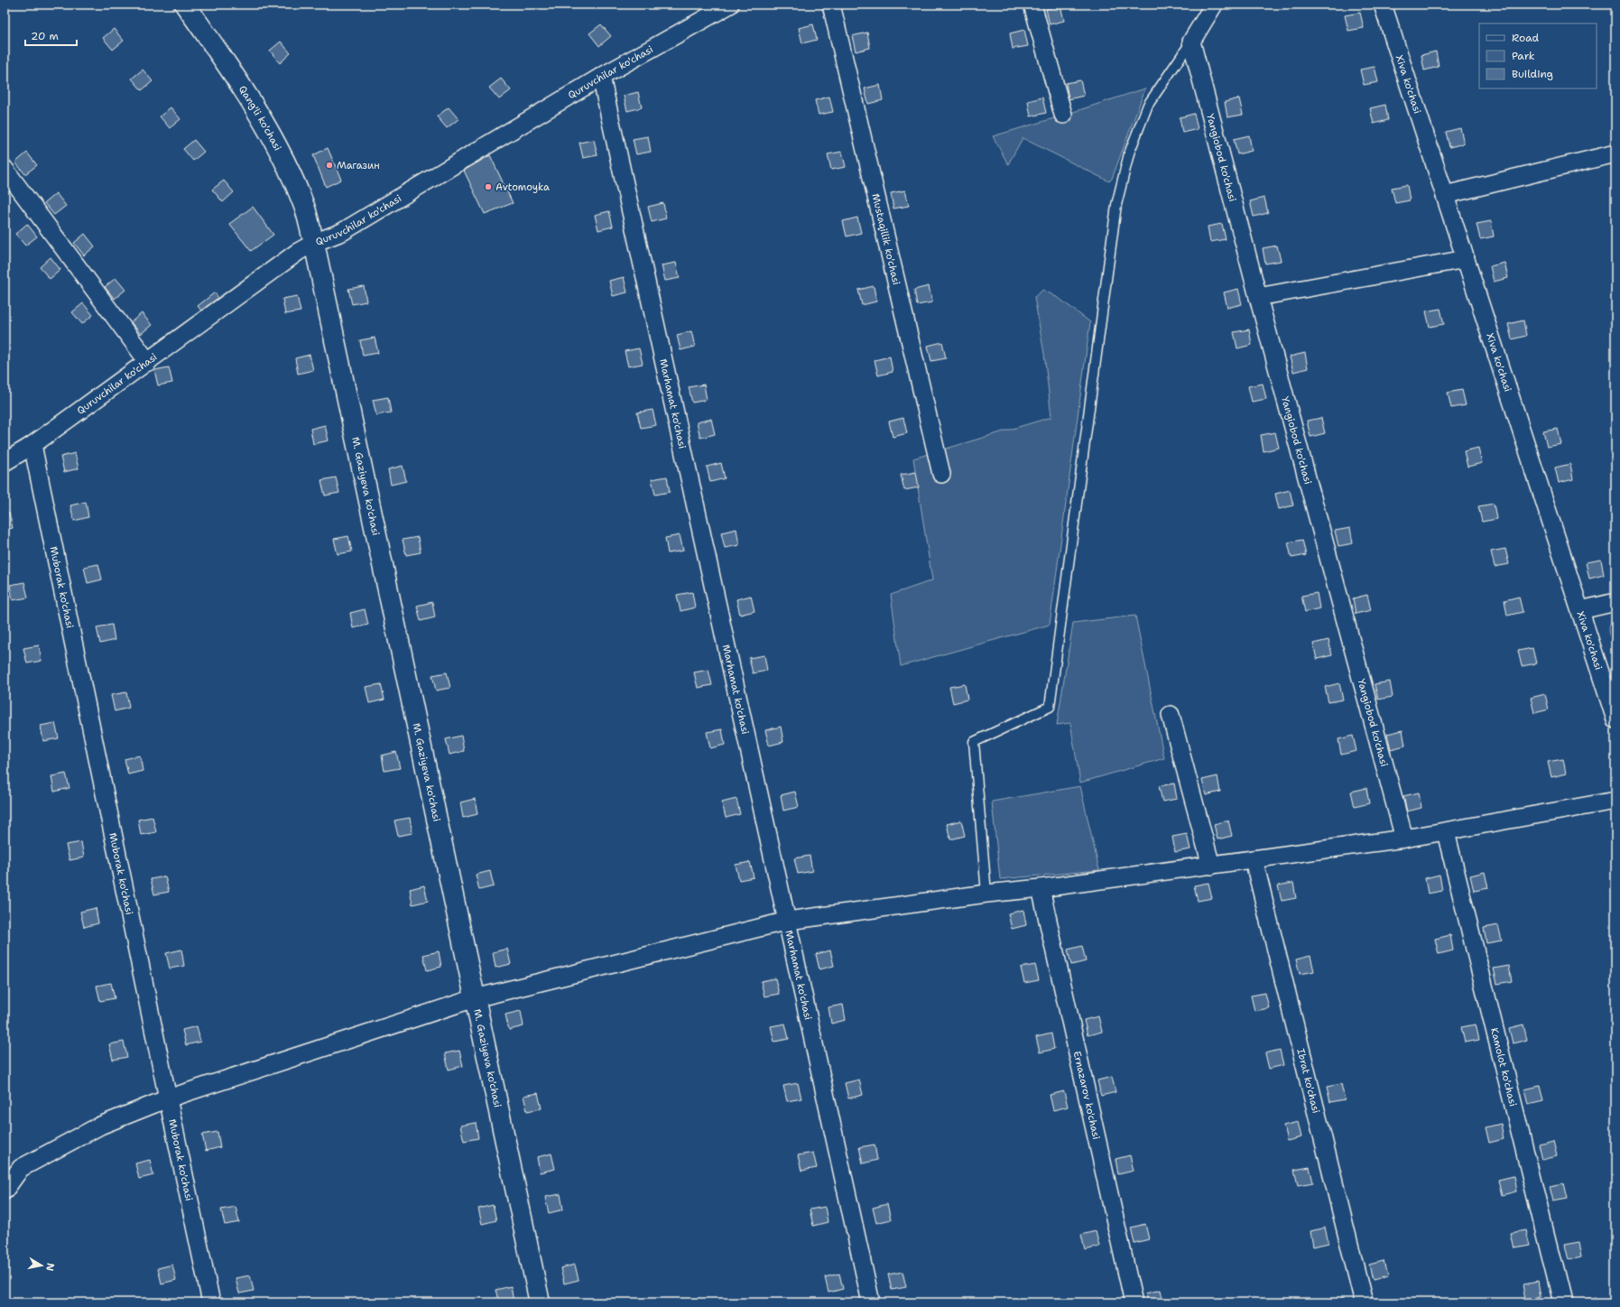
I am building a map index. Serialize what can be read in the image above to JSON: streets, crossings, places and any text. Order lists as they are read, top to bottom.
{
  "streets": {
    "street": [
      "Quruvchilar ko'chasi",
      "Xiva ko'chasi",
      "Qang'li ko'chasi",
      "Yangiobod ko'chasi",
      "Mustaqillik ko'chasi",
      "Marhamat ko'chasi",
      "M. Gaziyeva ko'chasi",
      "Muborak ko'chasi",
      "Kamolot ko'chasi",
      "Ibrat ko'chasi",
      "Ernazarov ko'chasi"
    ]
  },
  "crossings": [
    ["Quruvchilar ko'chasi", "Qang'li ko'chasi"],
    ["Quruvchilar ko'chasi", "Marhamat ko'chasi"],
    ["Quruvchilar ko'chasi", "M. Gaziyeva ko'chasi"],
    ["Quruvchilar ko'chasi", "Muborak ko'chasi"],
    ["Qang'li ko'chasi", "M. Gaziyeva ko'chasi"]
  ],
  "places": ["Магазин", "Avtomoyka"],
  "legend": ["Road", "Park", "Building"],
  "scale_bar": "20 m",
  "north": "right"
}
